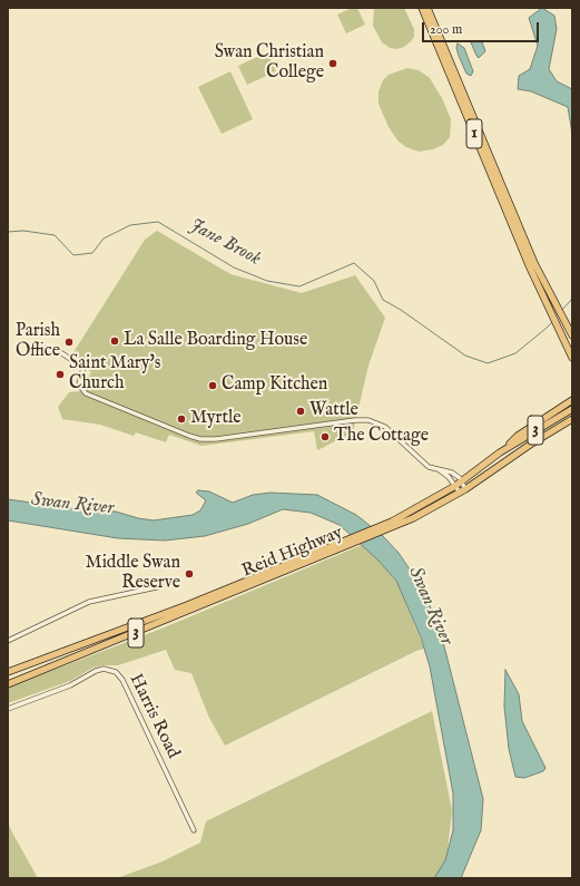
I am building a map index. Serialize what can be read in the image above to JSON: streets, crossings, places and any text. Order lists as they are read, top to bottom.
{
  "streets": {
    "highway": ["1", "3", "Reid Highway"],
    "street": ["Harris Road"]
  },
  "water": ["Jane Brook", "Swan River"],
  "places": [
    "Swan Christian College",
    "La Salle Boarding House",
    "Parish Office",
    "Saint Mary's Church",
    "Camp Kitchen",
    "Wattle",
    "Myrtle",
    "The Cottage",
    "Middle Swan Reserve"
  ],
  "scale_bar": "200 m"
}
